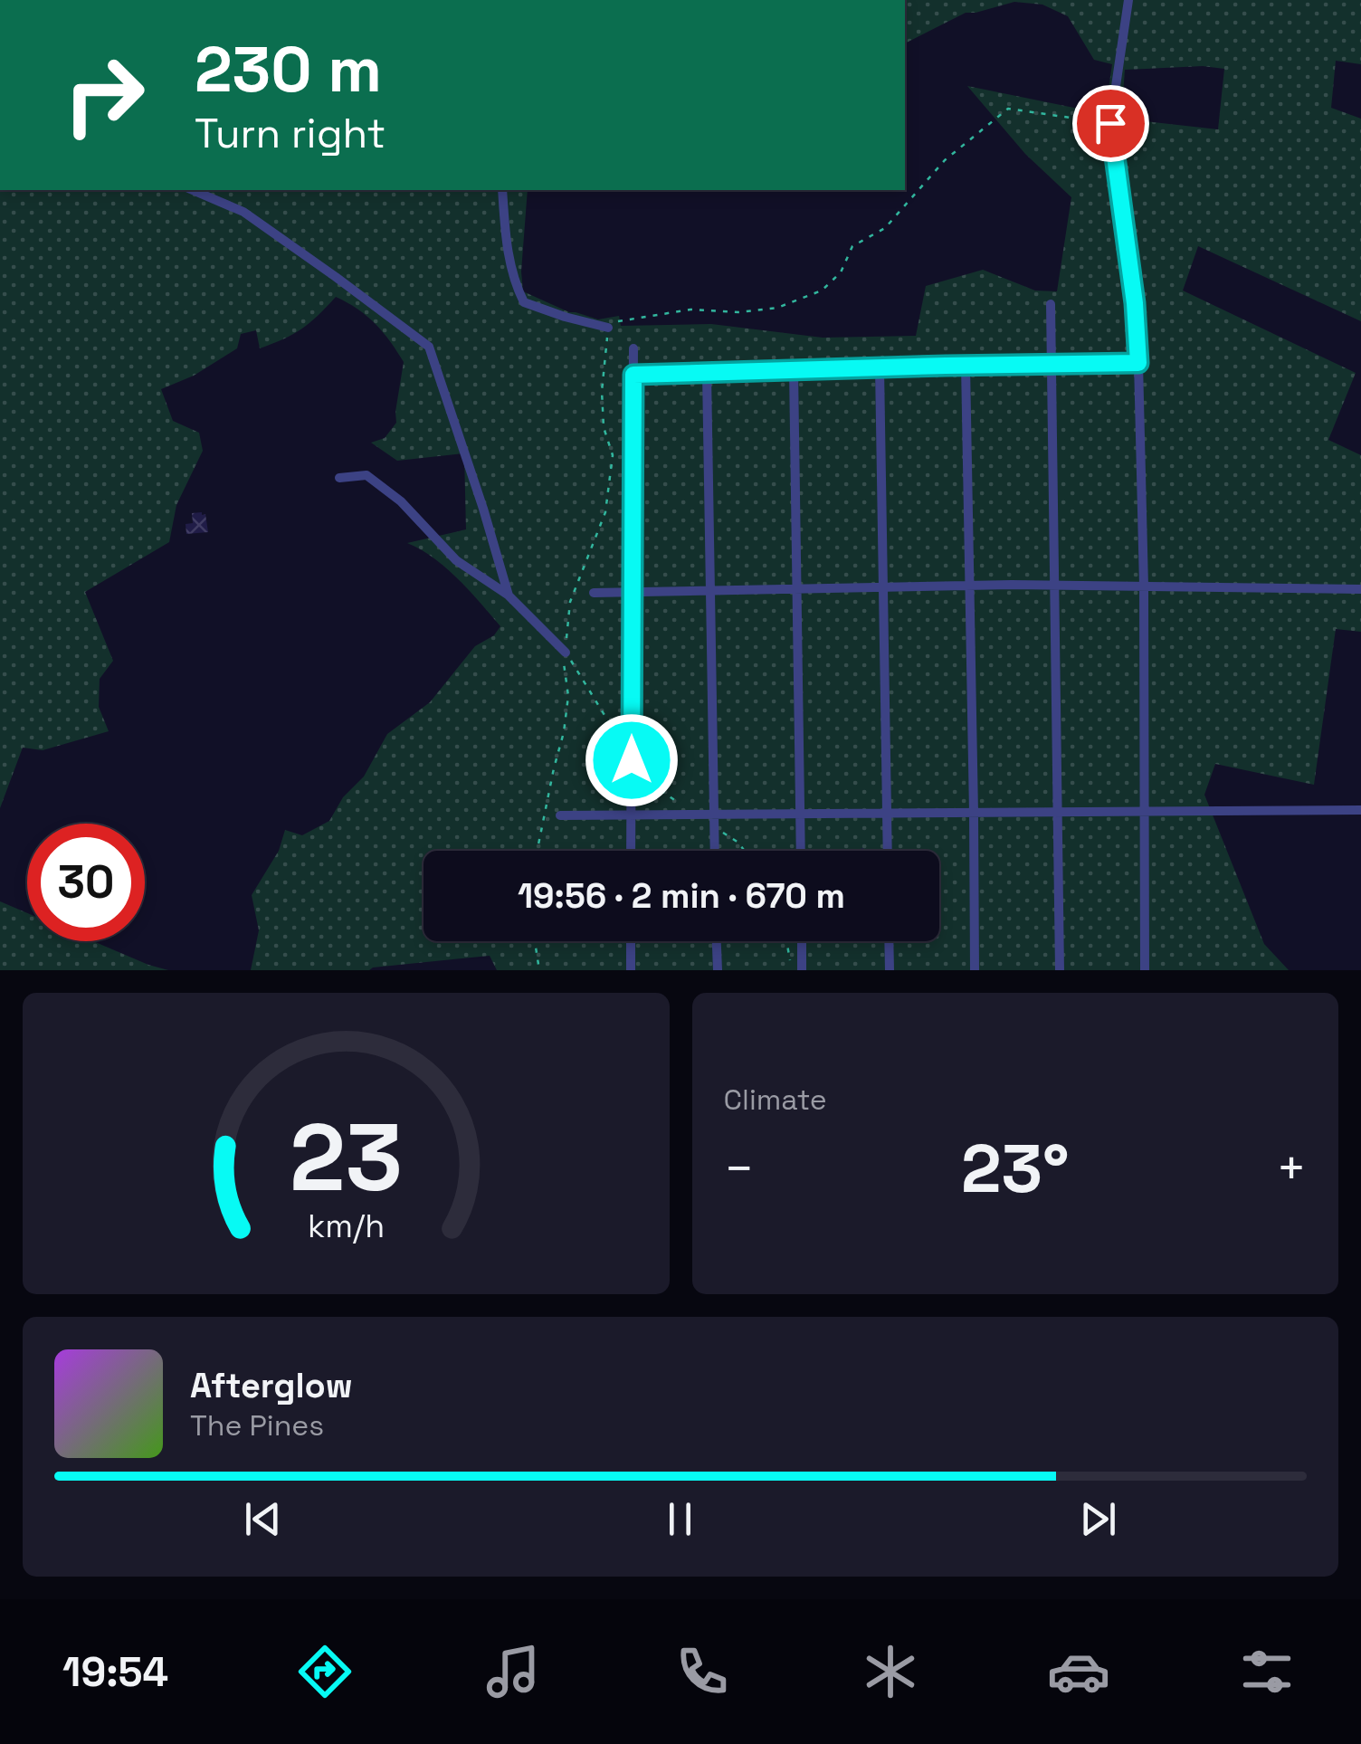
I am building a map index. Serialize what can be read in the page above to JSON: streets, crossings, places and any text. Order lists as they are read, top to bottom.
{
  "page": {
    "turn": ["230 m", "Turn right"],
    "limit": "30",
    "trip": "19:56 · 2 min · 670 m",
    "tile": "Climate",
    "heat": ["−", "23°", "+"],
    "song": ["Afterglow", "The Pines"],
    "tabs": "19:54",
    "gauge": ["23", "km/h"]
  }
}
